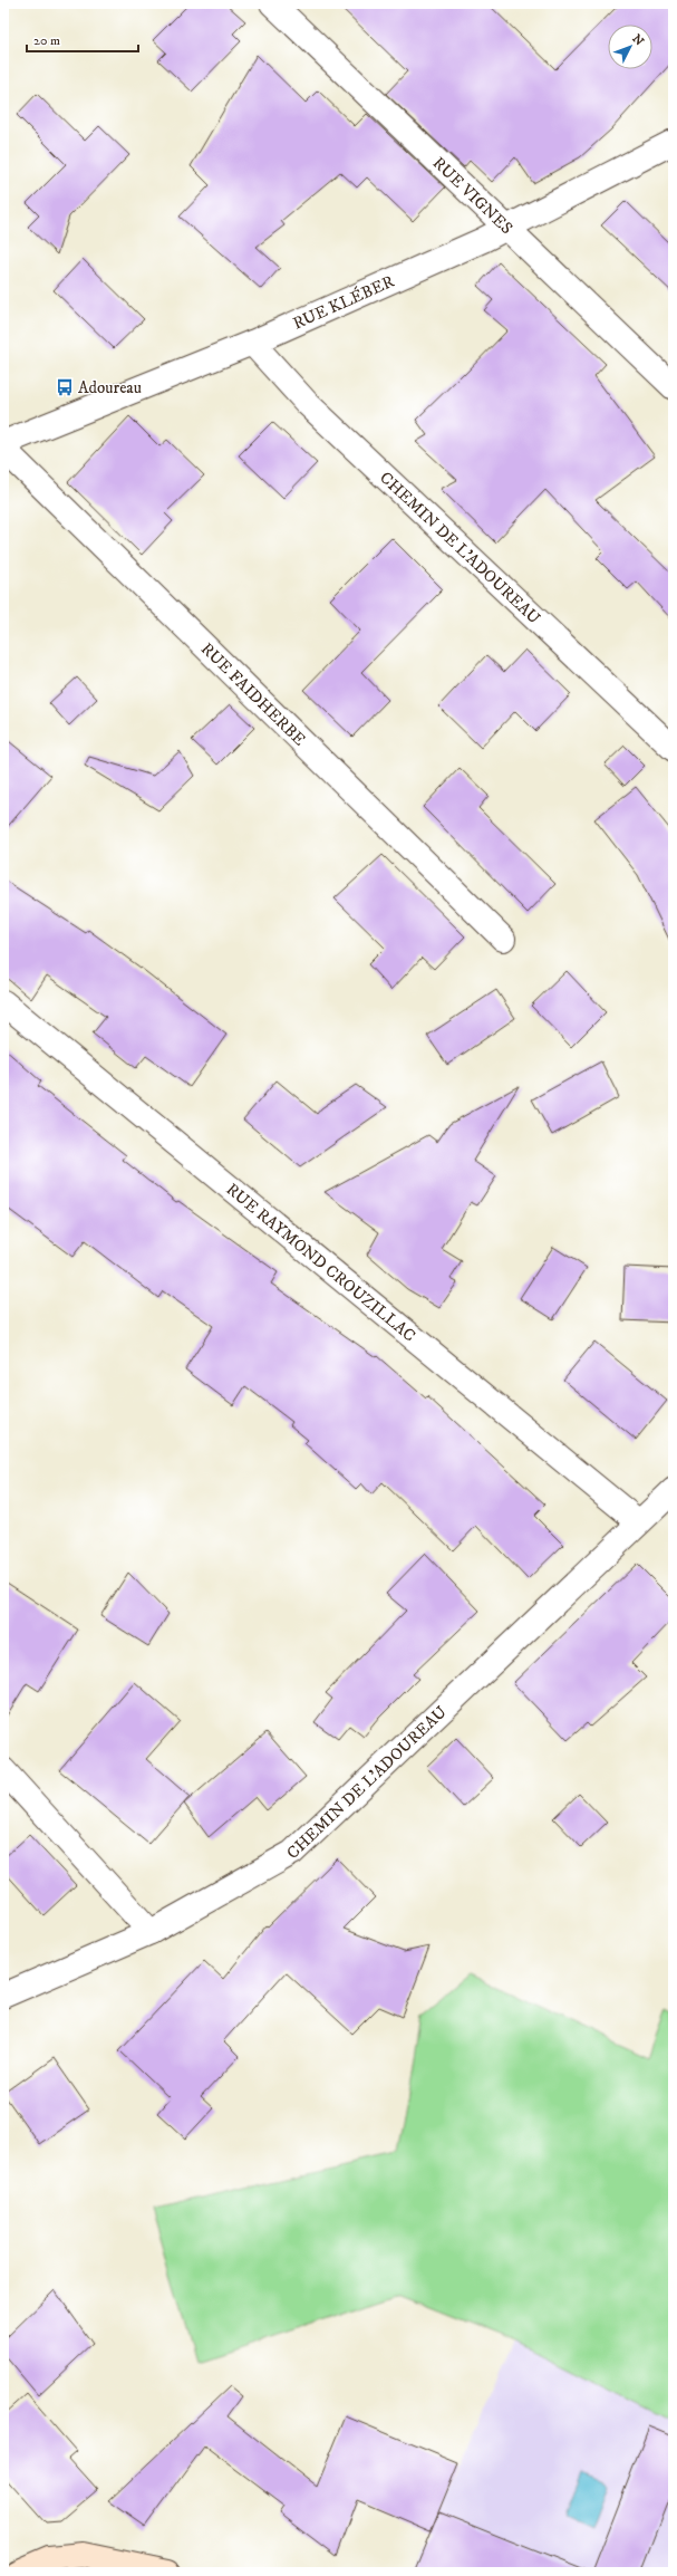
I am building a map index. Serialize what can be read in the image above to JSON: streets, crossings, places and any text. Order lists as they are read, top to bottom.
{
  "streets": {
    "street": [
      "RUE VIGNES",
      "RUE KLÉBER",
      "CHEMIN DE L'ADOUREAU",
      "RUE FAIDHERBE",
      "RUE RAYMOND CROUZILLAC"
    ]
  },
  "crossings": [
    ["RUE VIGNES", "RUE KLÉBER"],
    ["RUE KLÉBER", "CHEMIN DE L'ADOUREAU"],
    ["CHEMIN DE L'ADOUREAU", "RUE RAYMOND CROUZILLAC"]
  ],
  "places": {
    "bus stop": ["Adoureau"]
  },
  "scale_bar": "20 m",
  "north": "top right"
}
